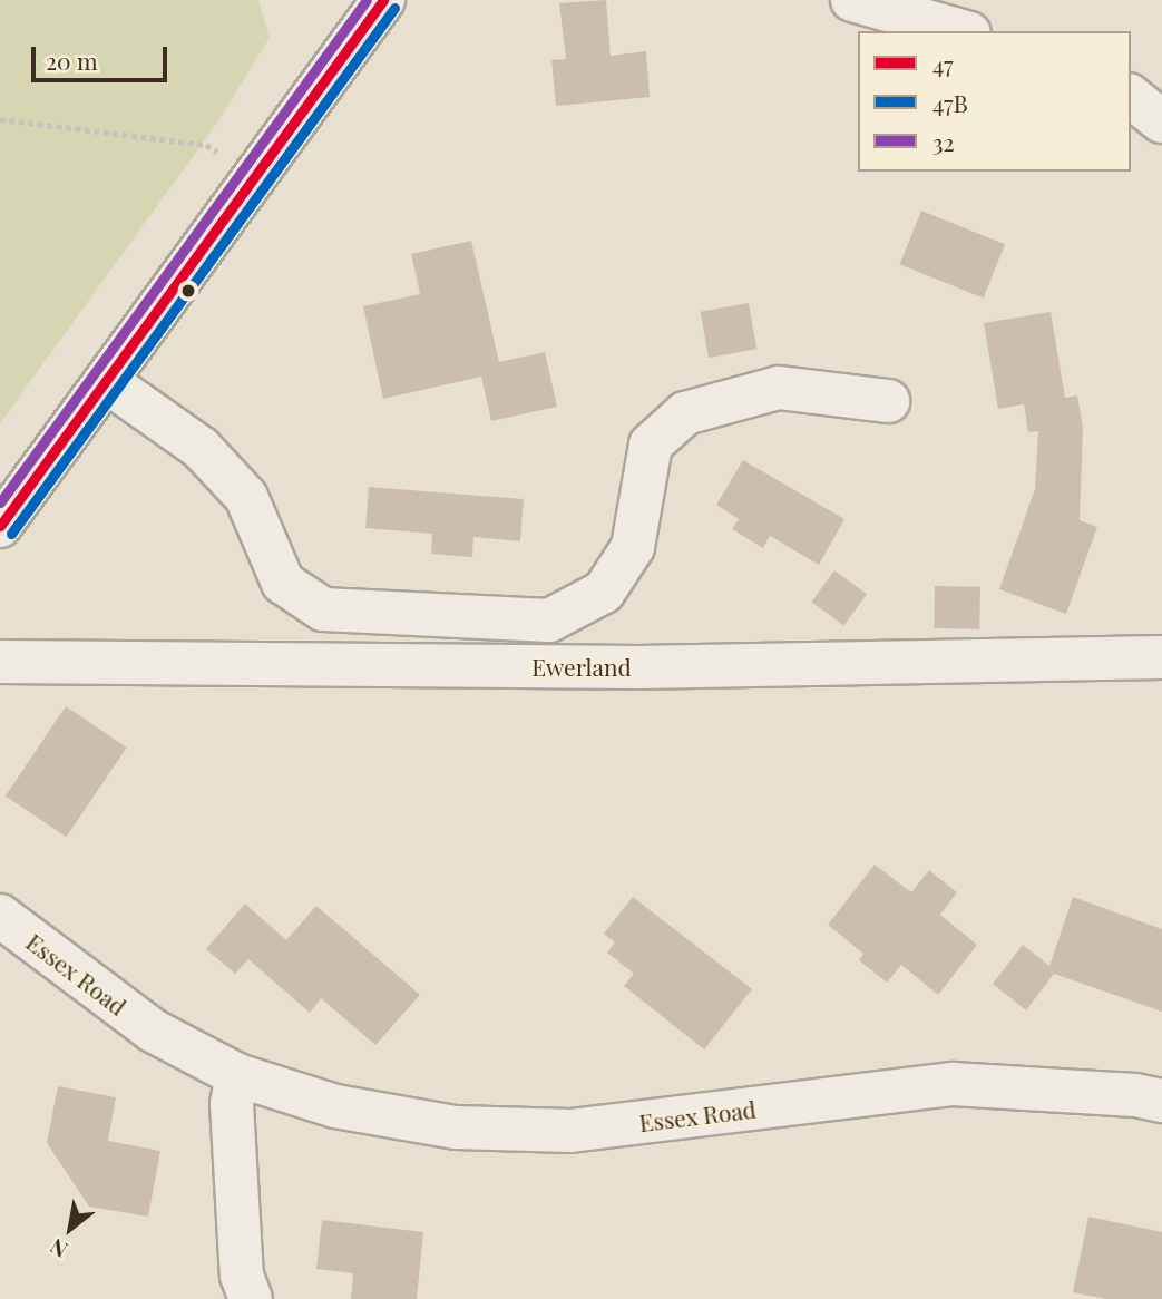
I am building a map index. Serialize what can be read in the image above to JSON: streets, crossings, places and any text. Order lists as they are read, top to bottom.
{
  "streets": {
    "street": ["Ewerland", "Essex Road"]
  },
  "lines": ["transit line 47", "transit line 32", "transit line 47B"],
  "legend": ["47", "47B", "32"],
  "scale_bar": "20 m",
  "north": "bottom left"
}
